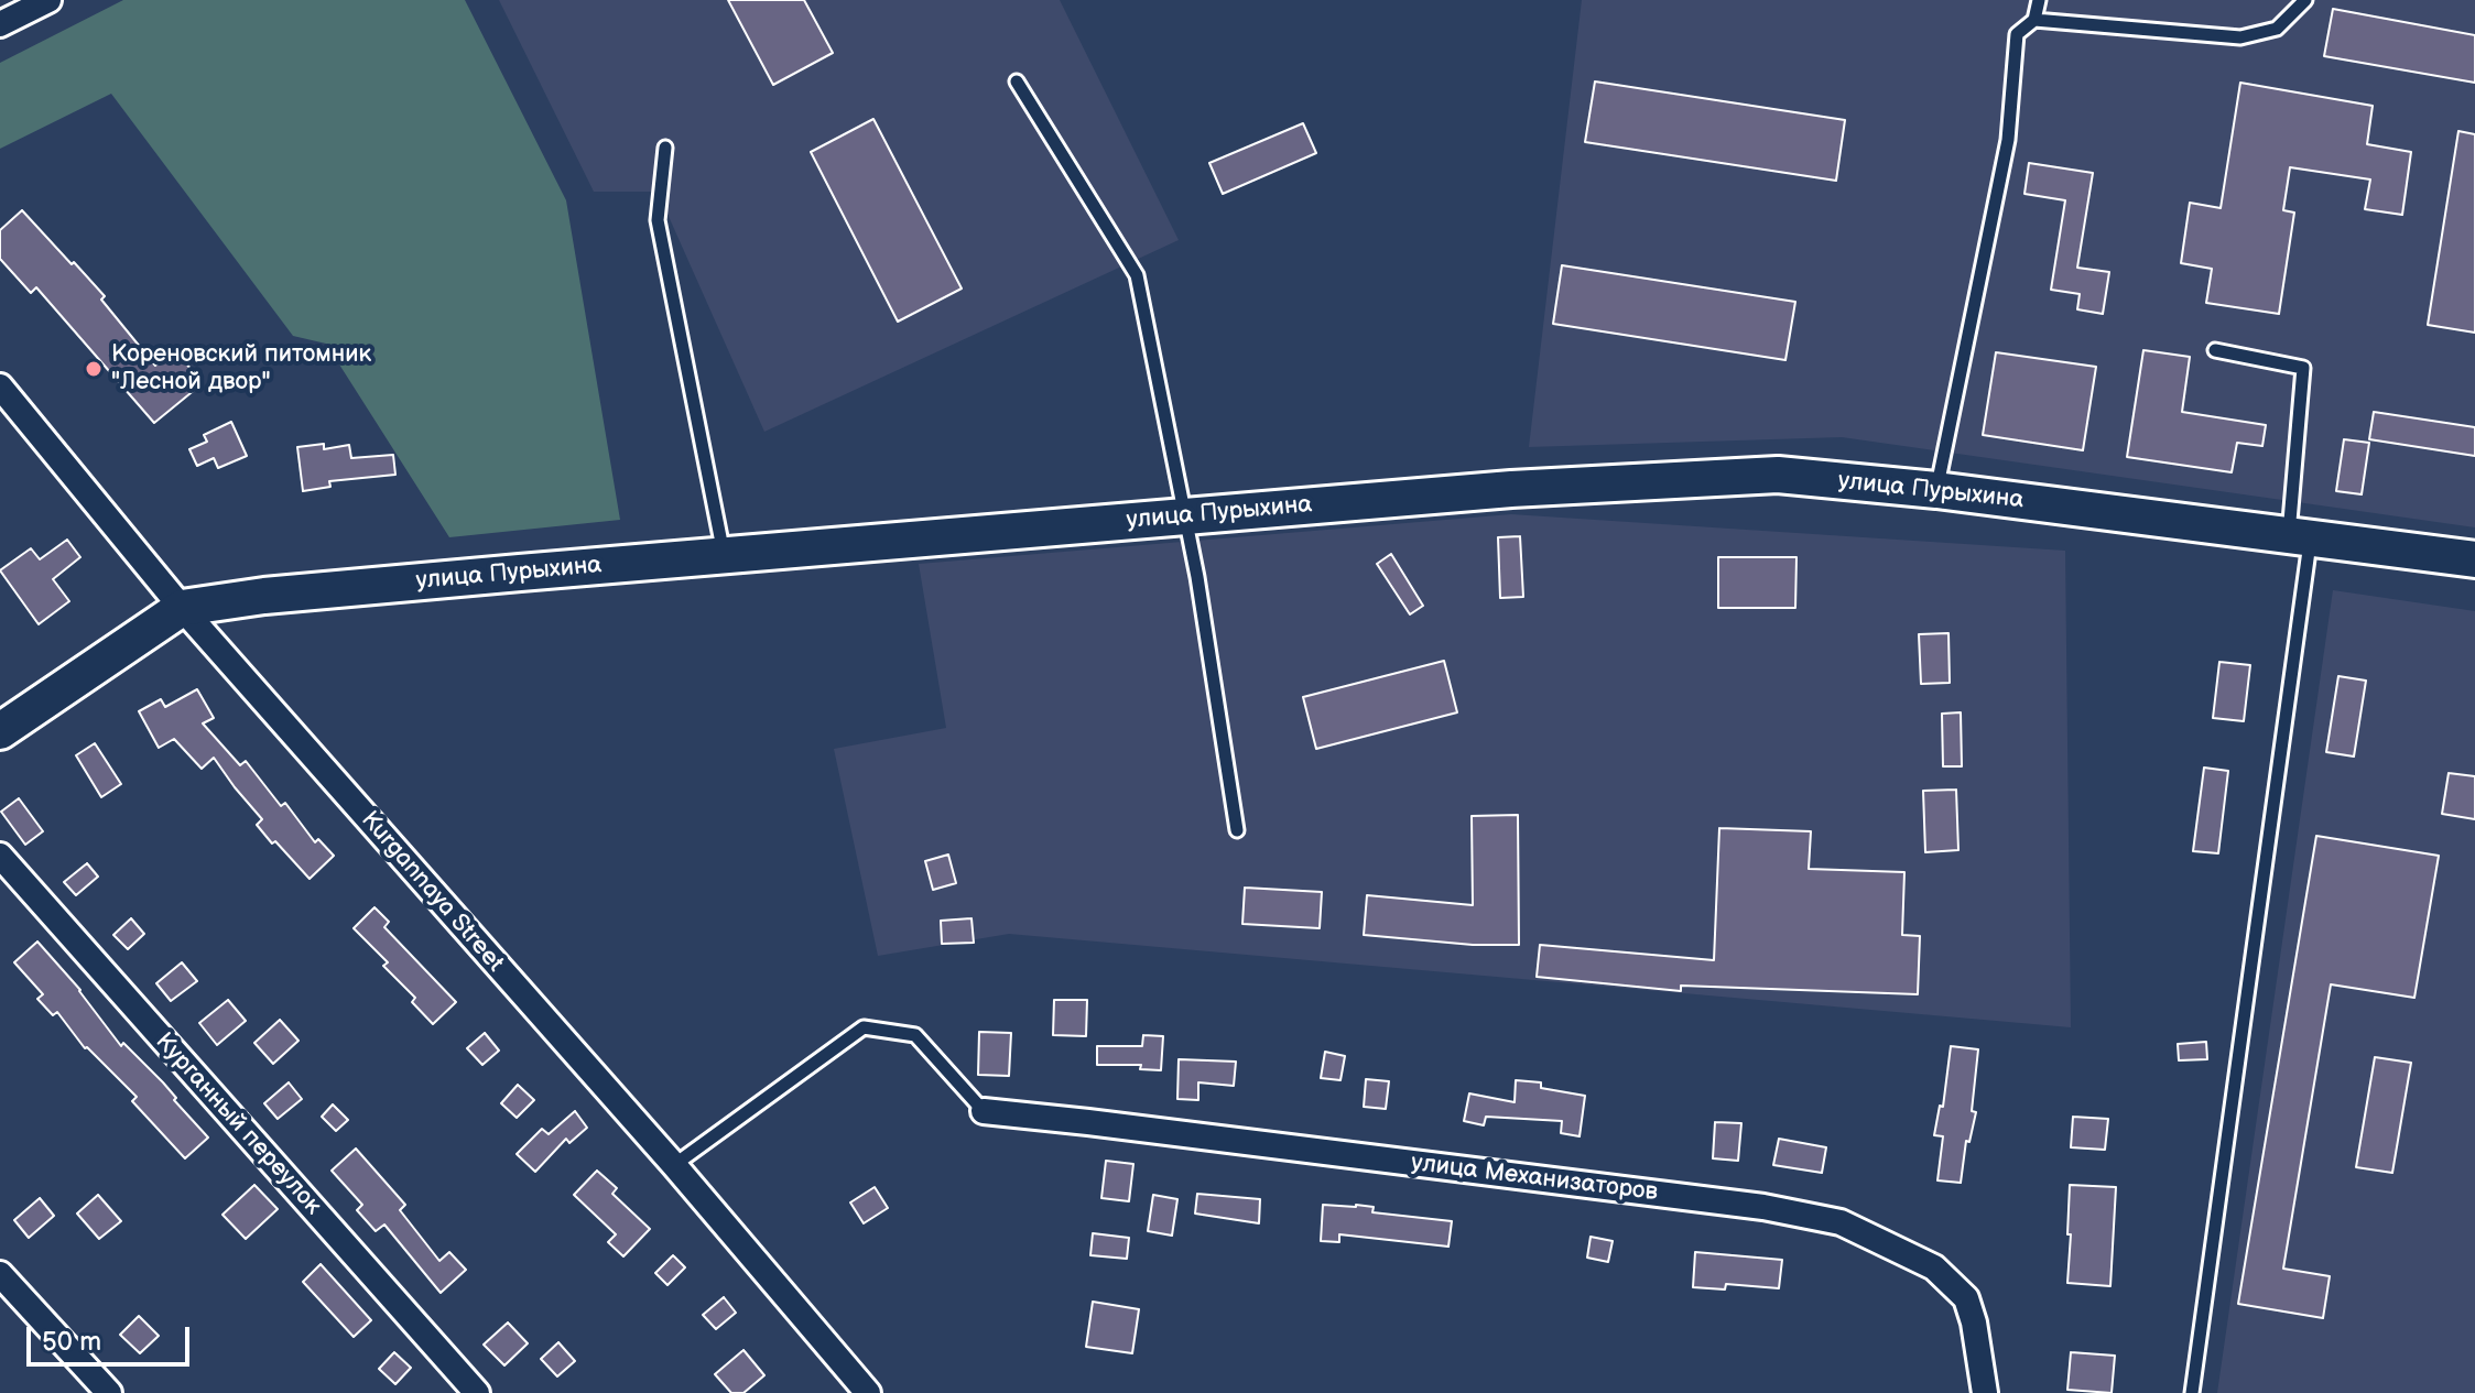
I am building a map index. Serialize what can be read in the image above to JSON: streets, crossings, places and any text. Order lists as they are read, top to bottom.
{
  "streets": {
    "street": [
      "улица Пурыхина",
      "Kurgannaya Street",
      "Курганный переулок",
      "улица Механизаторов"
    ]
  },
  "crossings": [
    ["улица Пурыхина", "Kurgannaya Street"]
  ],
  "places": ["Кореновский питомник \"Лесной двор\""],
  "scale_bar": "50 m"
}
